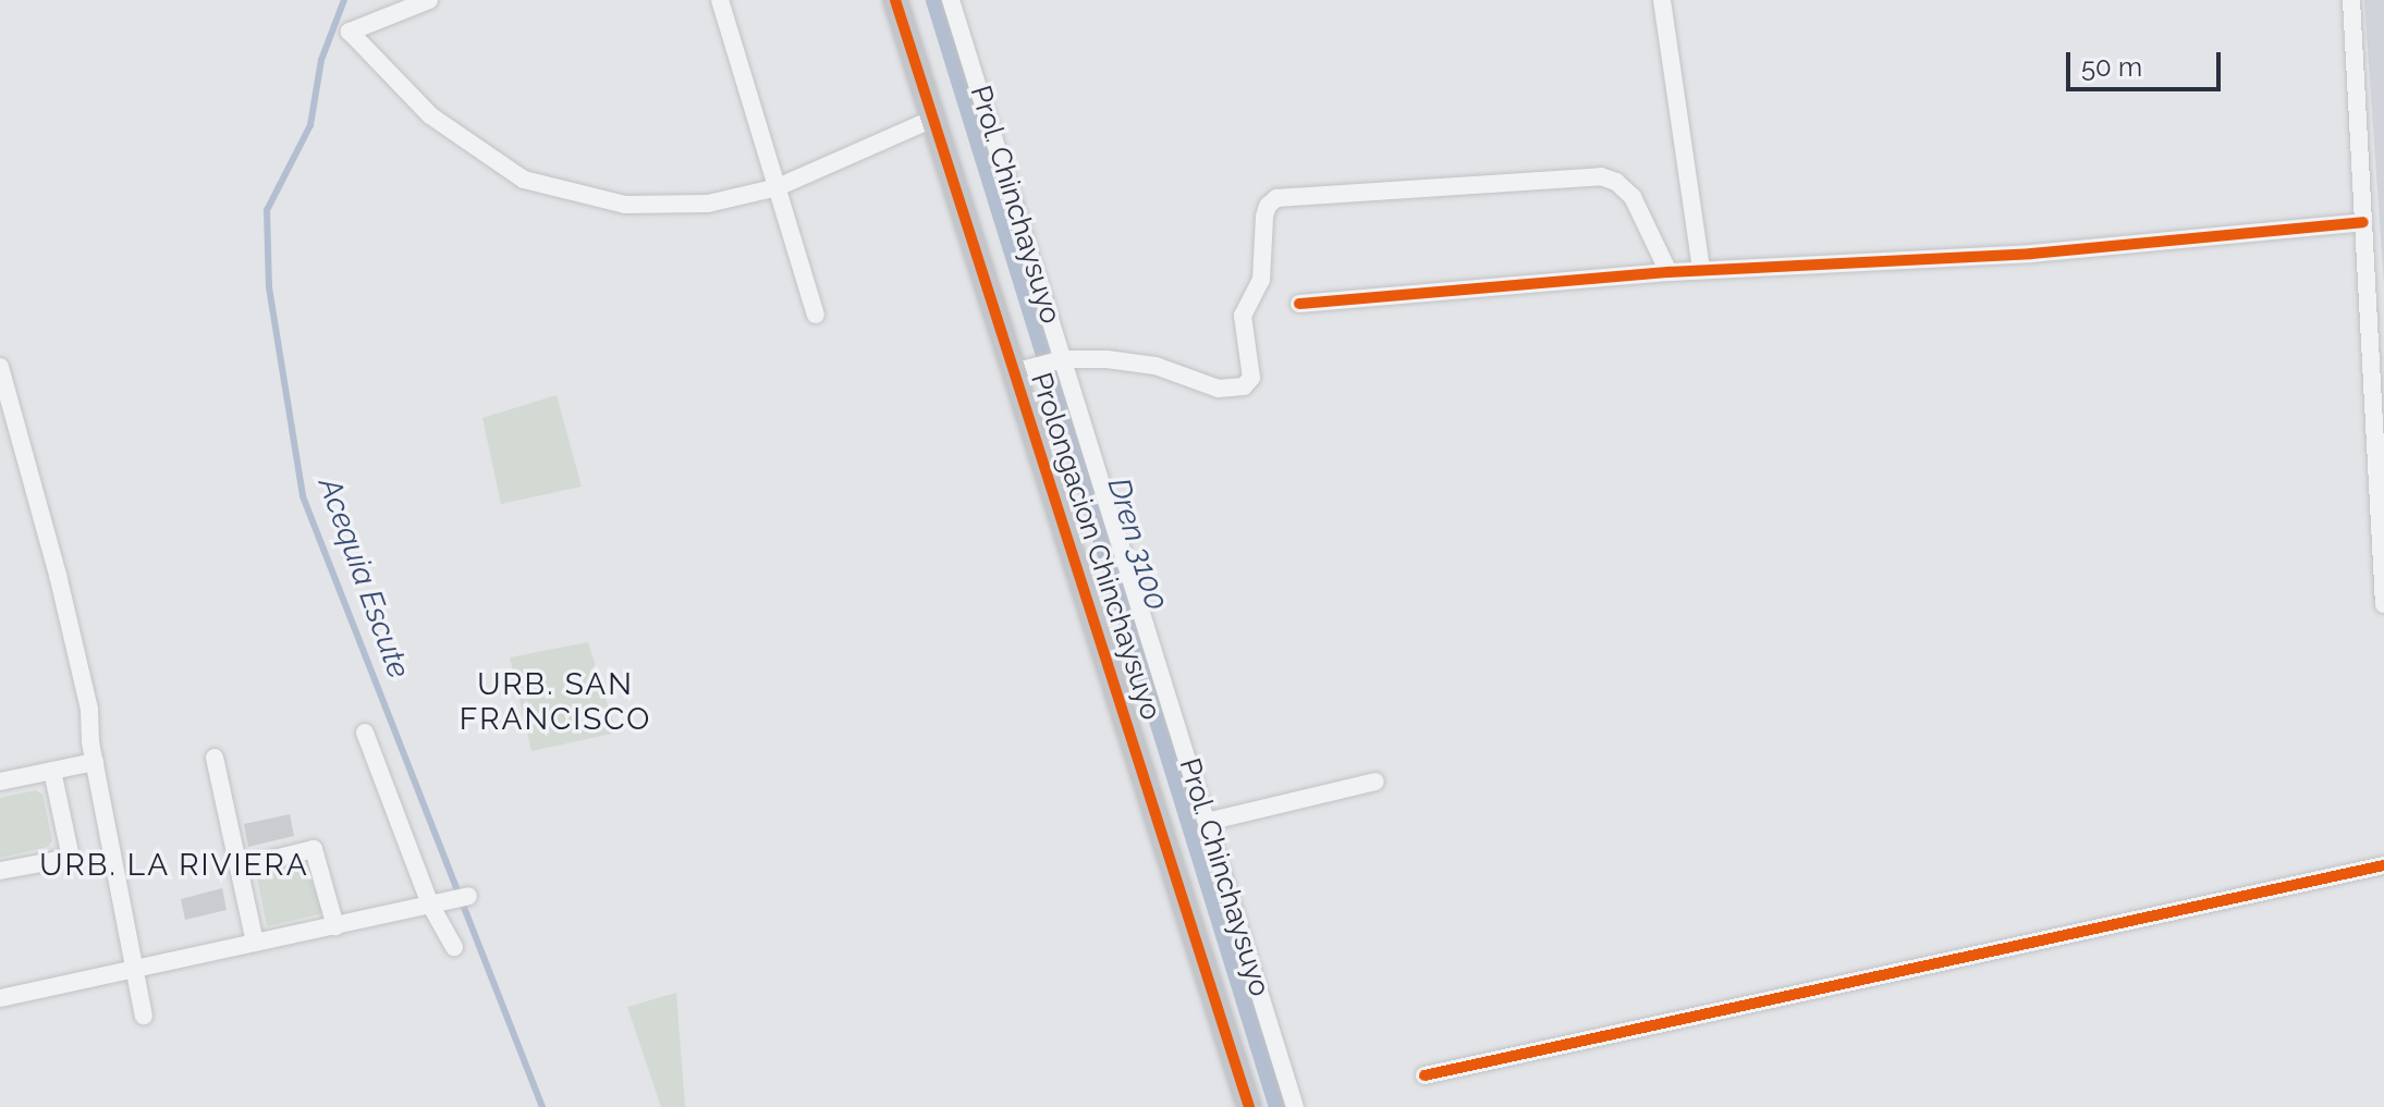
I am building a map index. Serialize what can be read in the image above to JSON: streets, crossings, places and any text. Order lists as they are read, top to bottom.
{
  "streets": {
    "street": ["Prol. Chinchaysuyo", "Prolongacion Chinchaysuyo"]
  },
  "districts": ["URB. SAN FRANCISCO", "URB. LA RIVIERA"],
  "water": ["Dren 3100", "Acequia Escute"],
  "scale_bar": "50 m"
}
